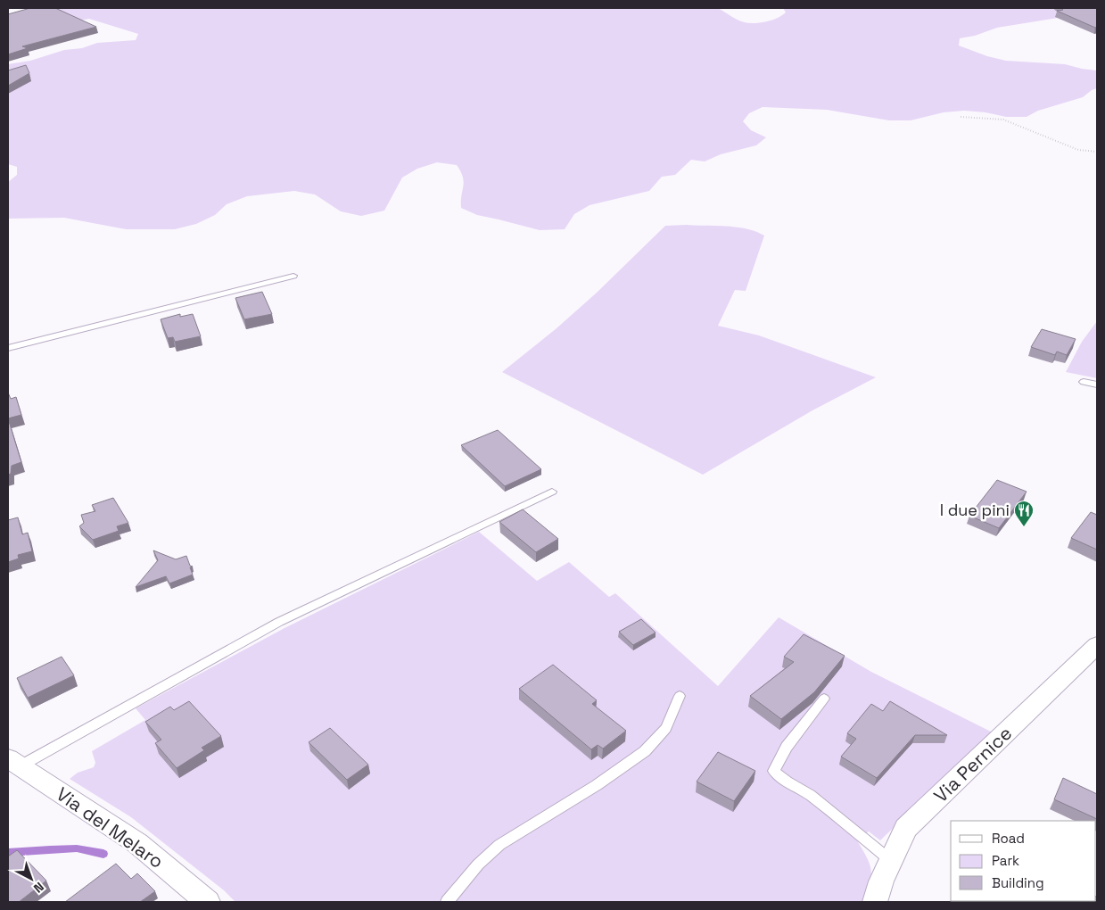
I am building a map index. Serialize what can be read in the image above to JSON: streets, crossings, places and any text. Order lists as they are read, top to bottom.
{
  "streets": {
    "street": ["Via Pernice", "Via del Melaro"]
  },
  "places": {
    "restaurant": ["I due pini"]
  },
  "legend": ["Road", "Park", "Building"],
  "north": "bottom right"
}
